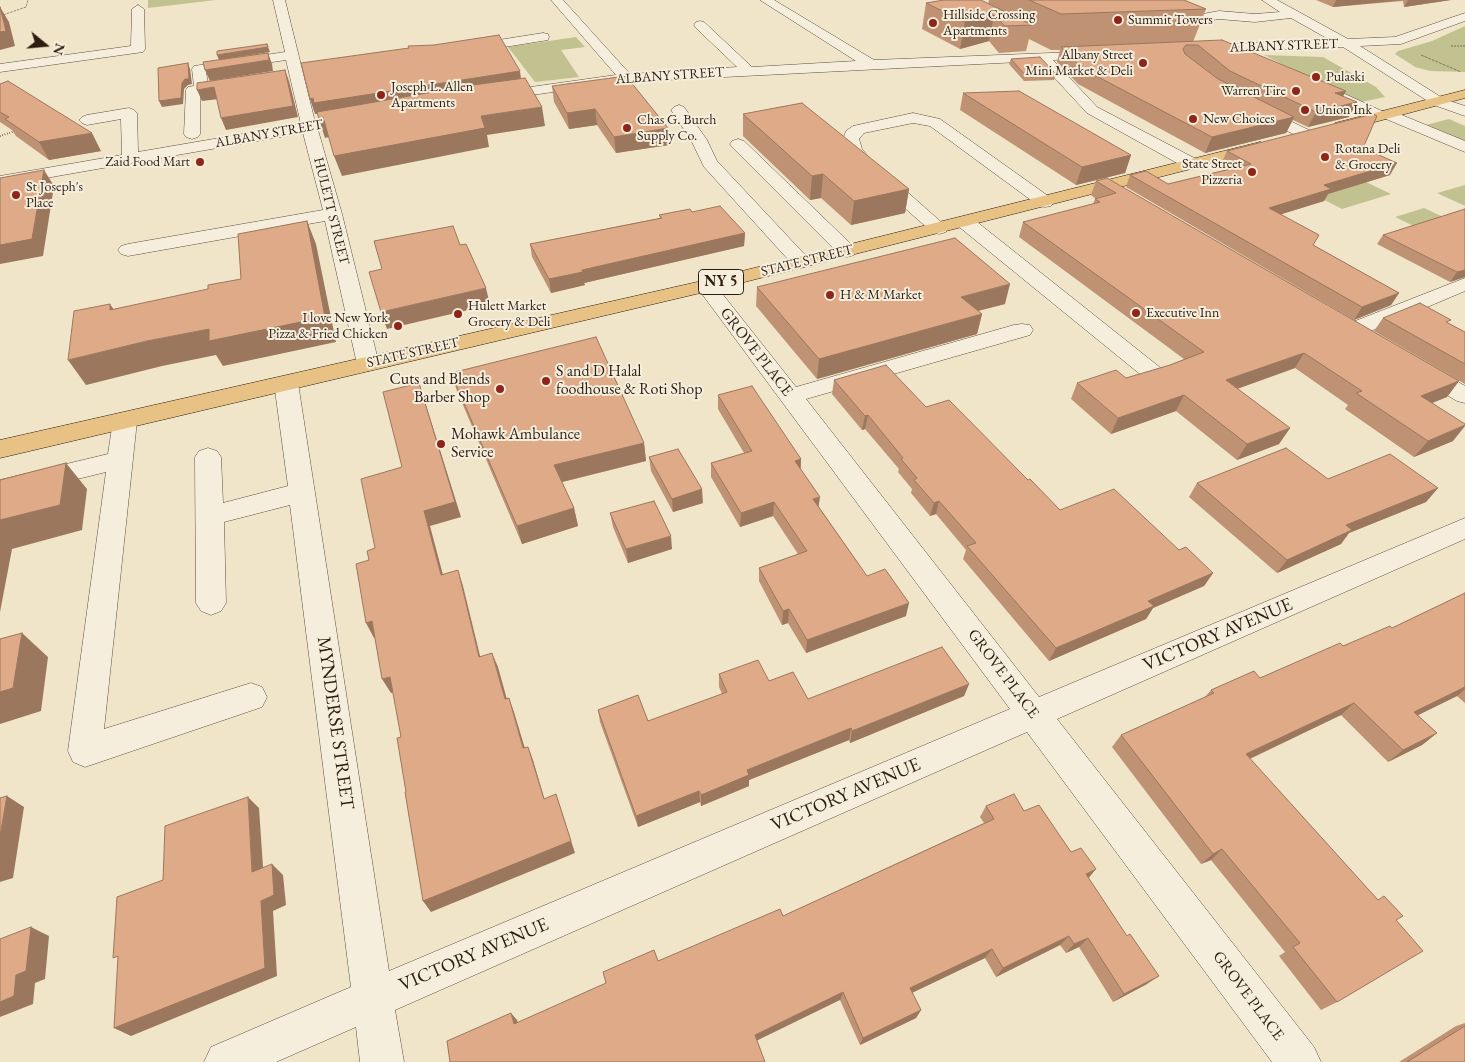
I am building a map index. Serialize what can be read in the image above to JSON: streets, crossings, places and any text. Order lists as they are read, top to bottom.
{
  "streets": {
    "main road": ["STATE STREET", "NY 5"],
    "street": [
      "ALBANY STREET",
      "HULETT STREET",
      "GROVE PLACE",
      "VICTORY AVENUE",
      "MYNDERSE STREET"
    ]
  },
  "crossings": [
    ["ALBANY STREET", "HULETT STREET"],
    ["HULETT STREET", "STATE STREET"],
    ["STATE STREET", "GROVE PLACE"],
    ["STATE STREET", "MYNDERSE STREET"],
    ["GROVE PLACE", "VICTORY AVENUE"],
    ["VICTORY AVENUE", "MYNDERSE STREET"]
  ],
  "places": [
    "Summit Towers",
    "Hillside Crossing Apartments",
    "Albany Street Mini Market & Deli",
    "Pulaski",
    "Warren Tire",
    "Joseph L. Allen Apartments",
    "Union Ink",
    "New Choices",
    "Chas G. Burch Supply Co.",
    "Rotana Deli & Grocery",
    "Zaid Food Mart",
    "State Street Pizzeria",
    "St Joseph's Place",
    "H & M Market",
    "Executive Inn",
    "Hulett Market Grocery & Deli",
    "I love New York Pizza & Fried Chicken",
    "S and D Halal foodhouse & Roti Shop",
    "Cuts and Blends Barber Shop",
    "Mohawk Ambulance Service"
  ],
  "north": "right"
}
